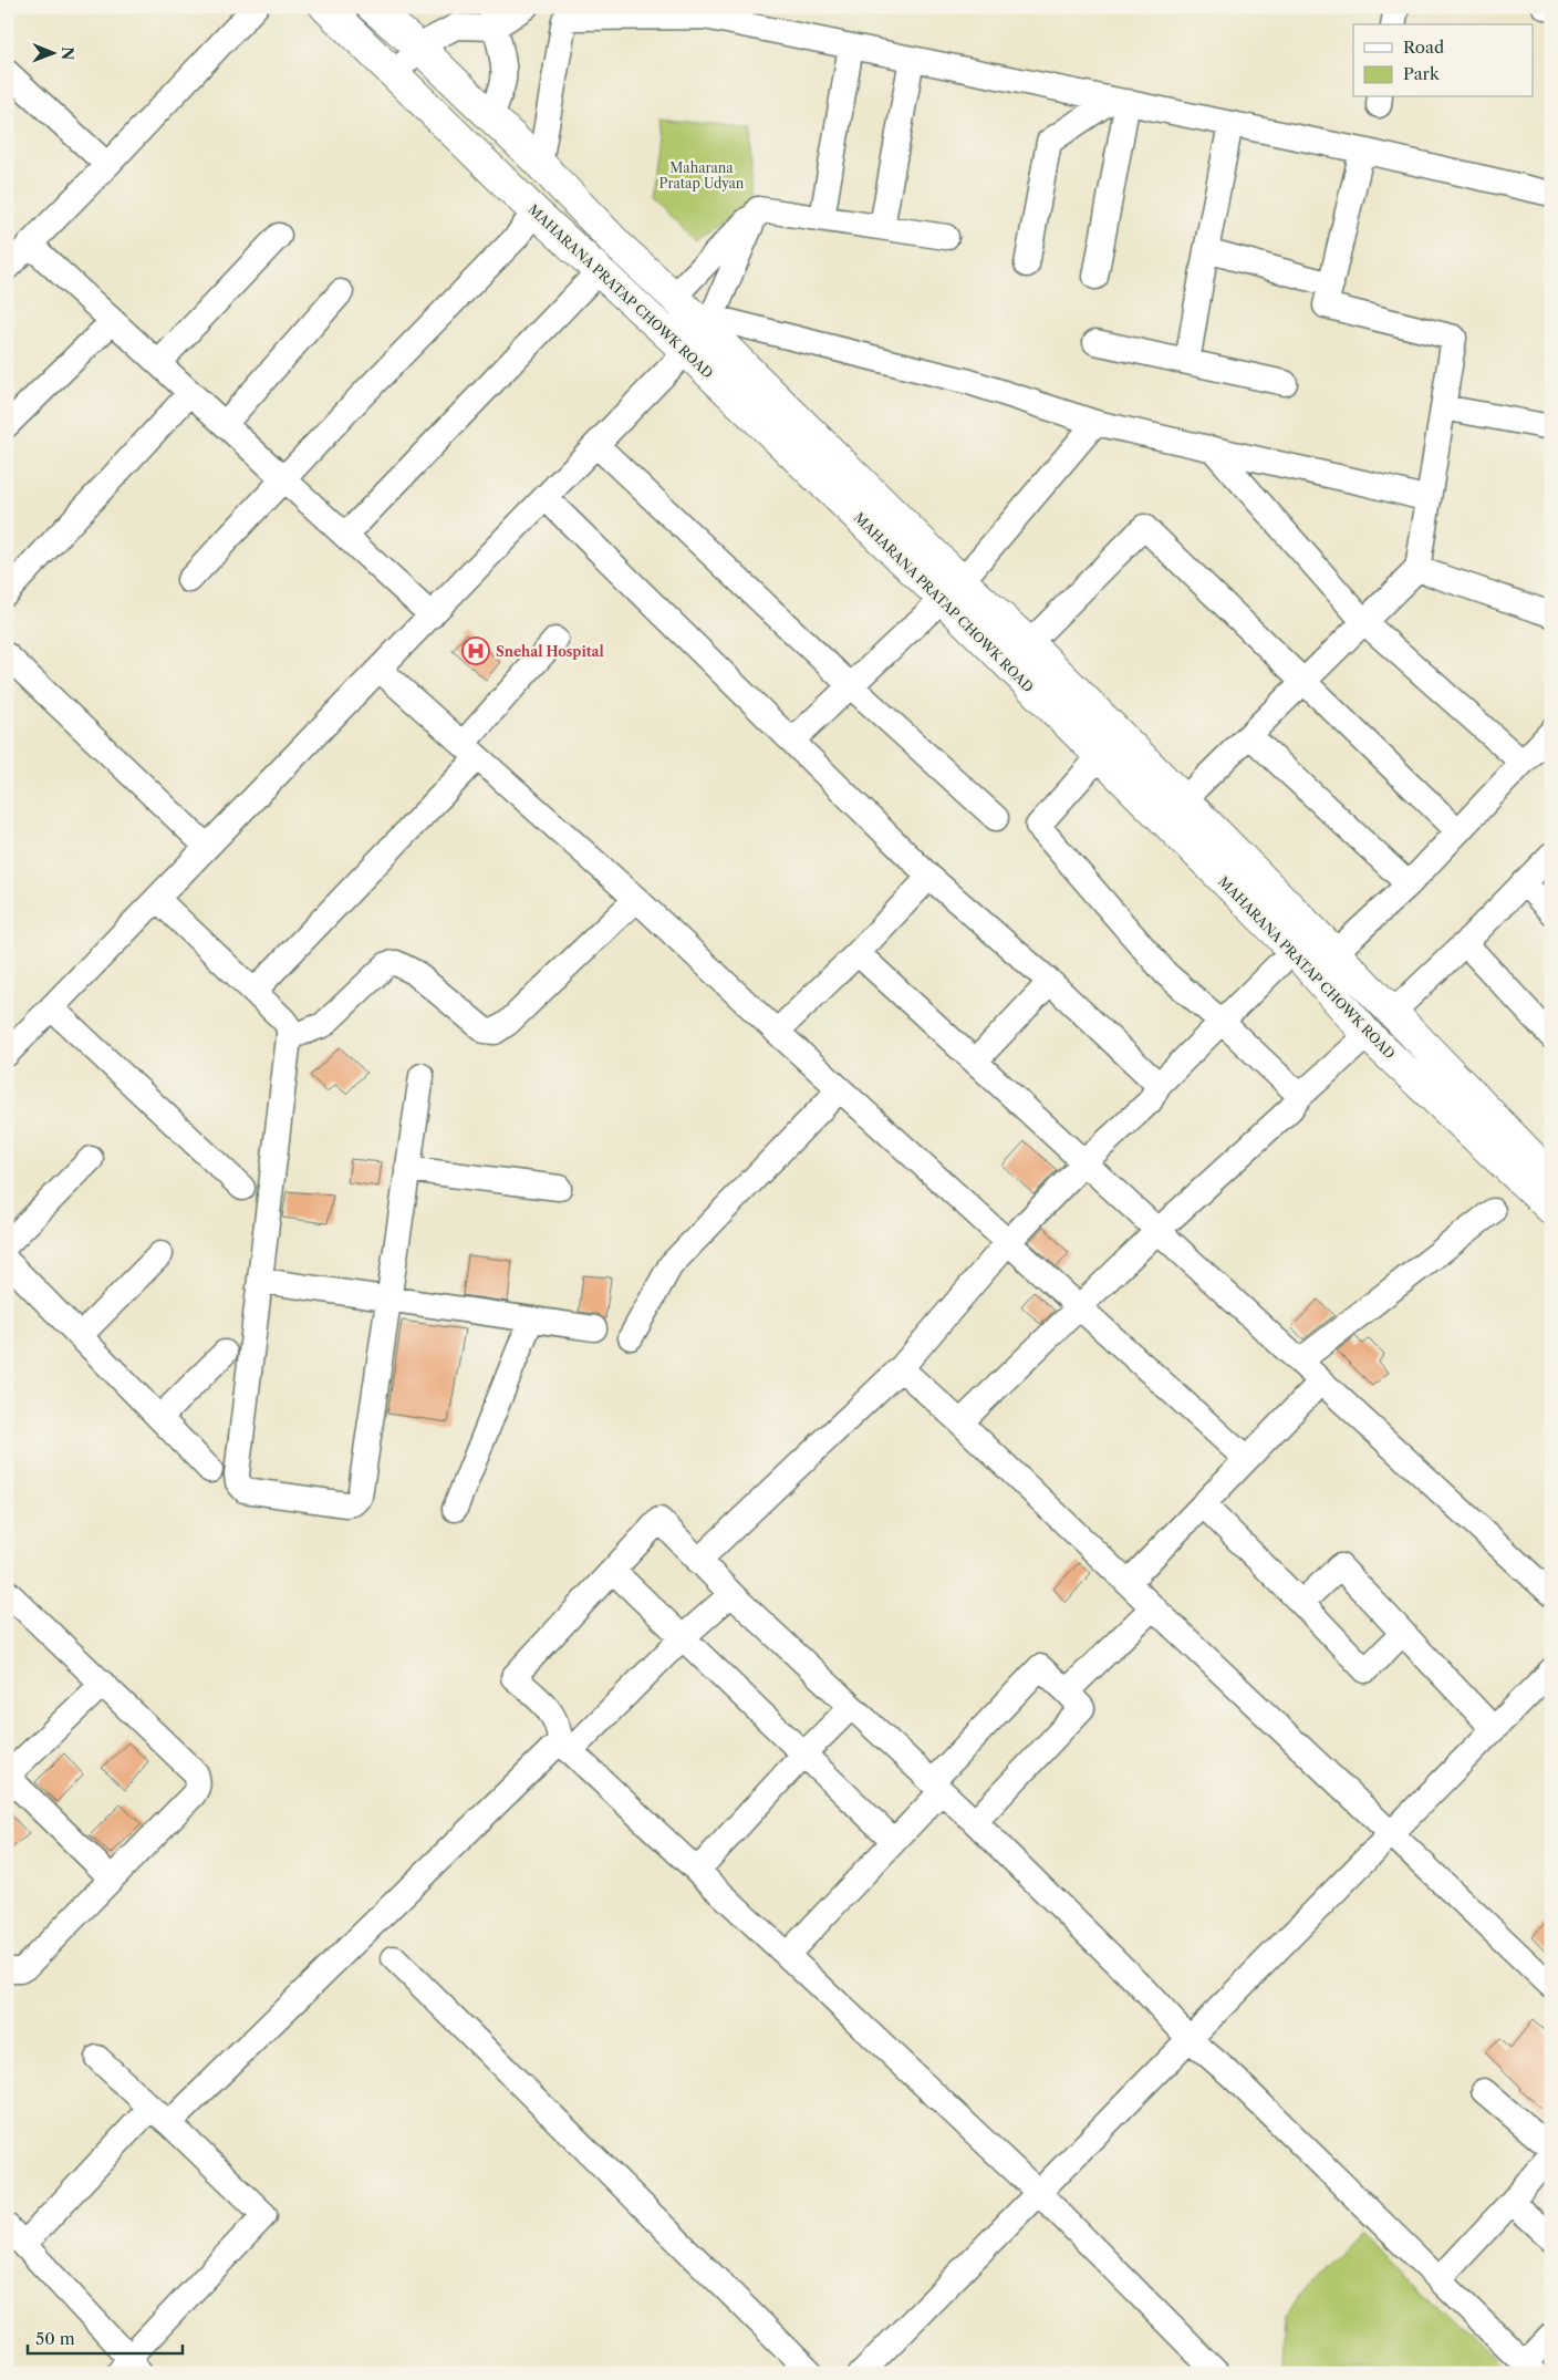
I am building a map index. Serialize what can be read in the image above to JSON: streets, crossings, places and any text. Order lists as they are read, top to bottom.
{
  "streets": {
    "main road": ["MAHARANA PRATAP CHOWK ROAD"]
  },
  "parks": ["Maharana Pratap Udyan"],
  "places": {
    "hospital": ["Snehal Hospital"]
  },
  "legend": ["Road", "Park"],
  "scale_bar": "50 m",
  "north": "right"
}
